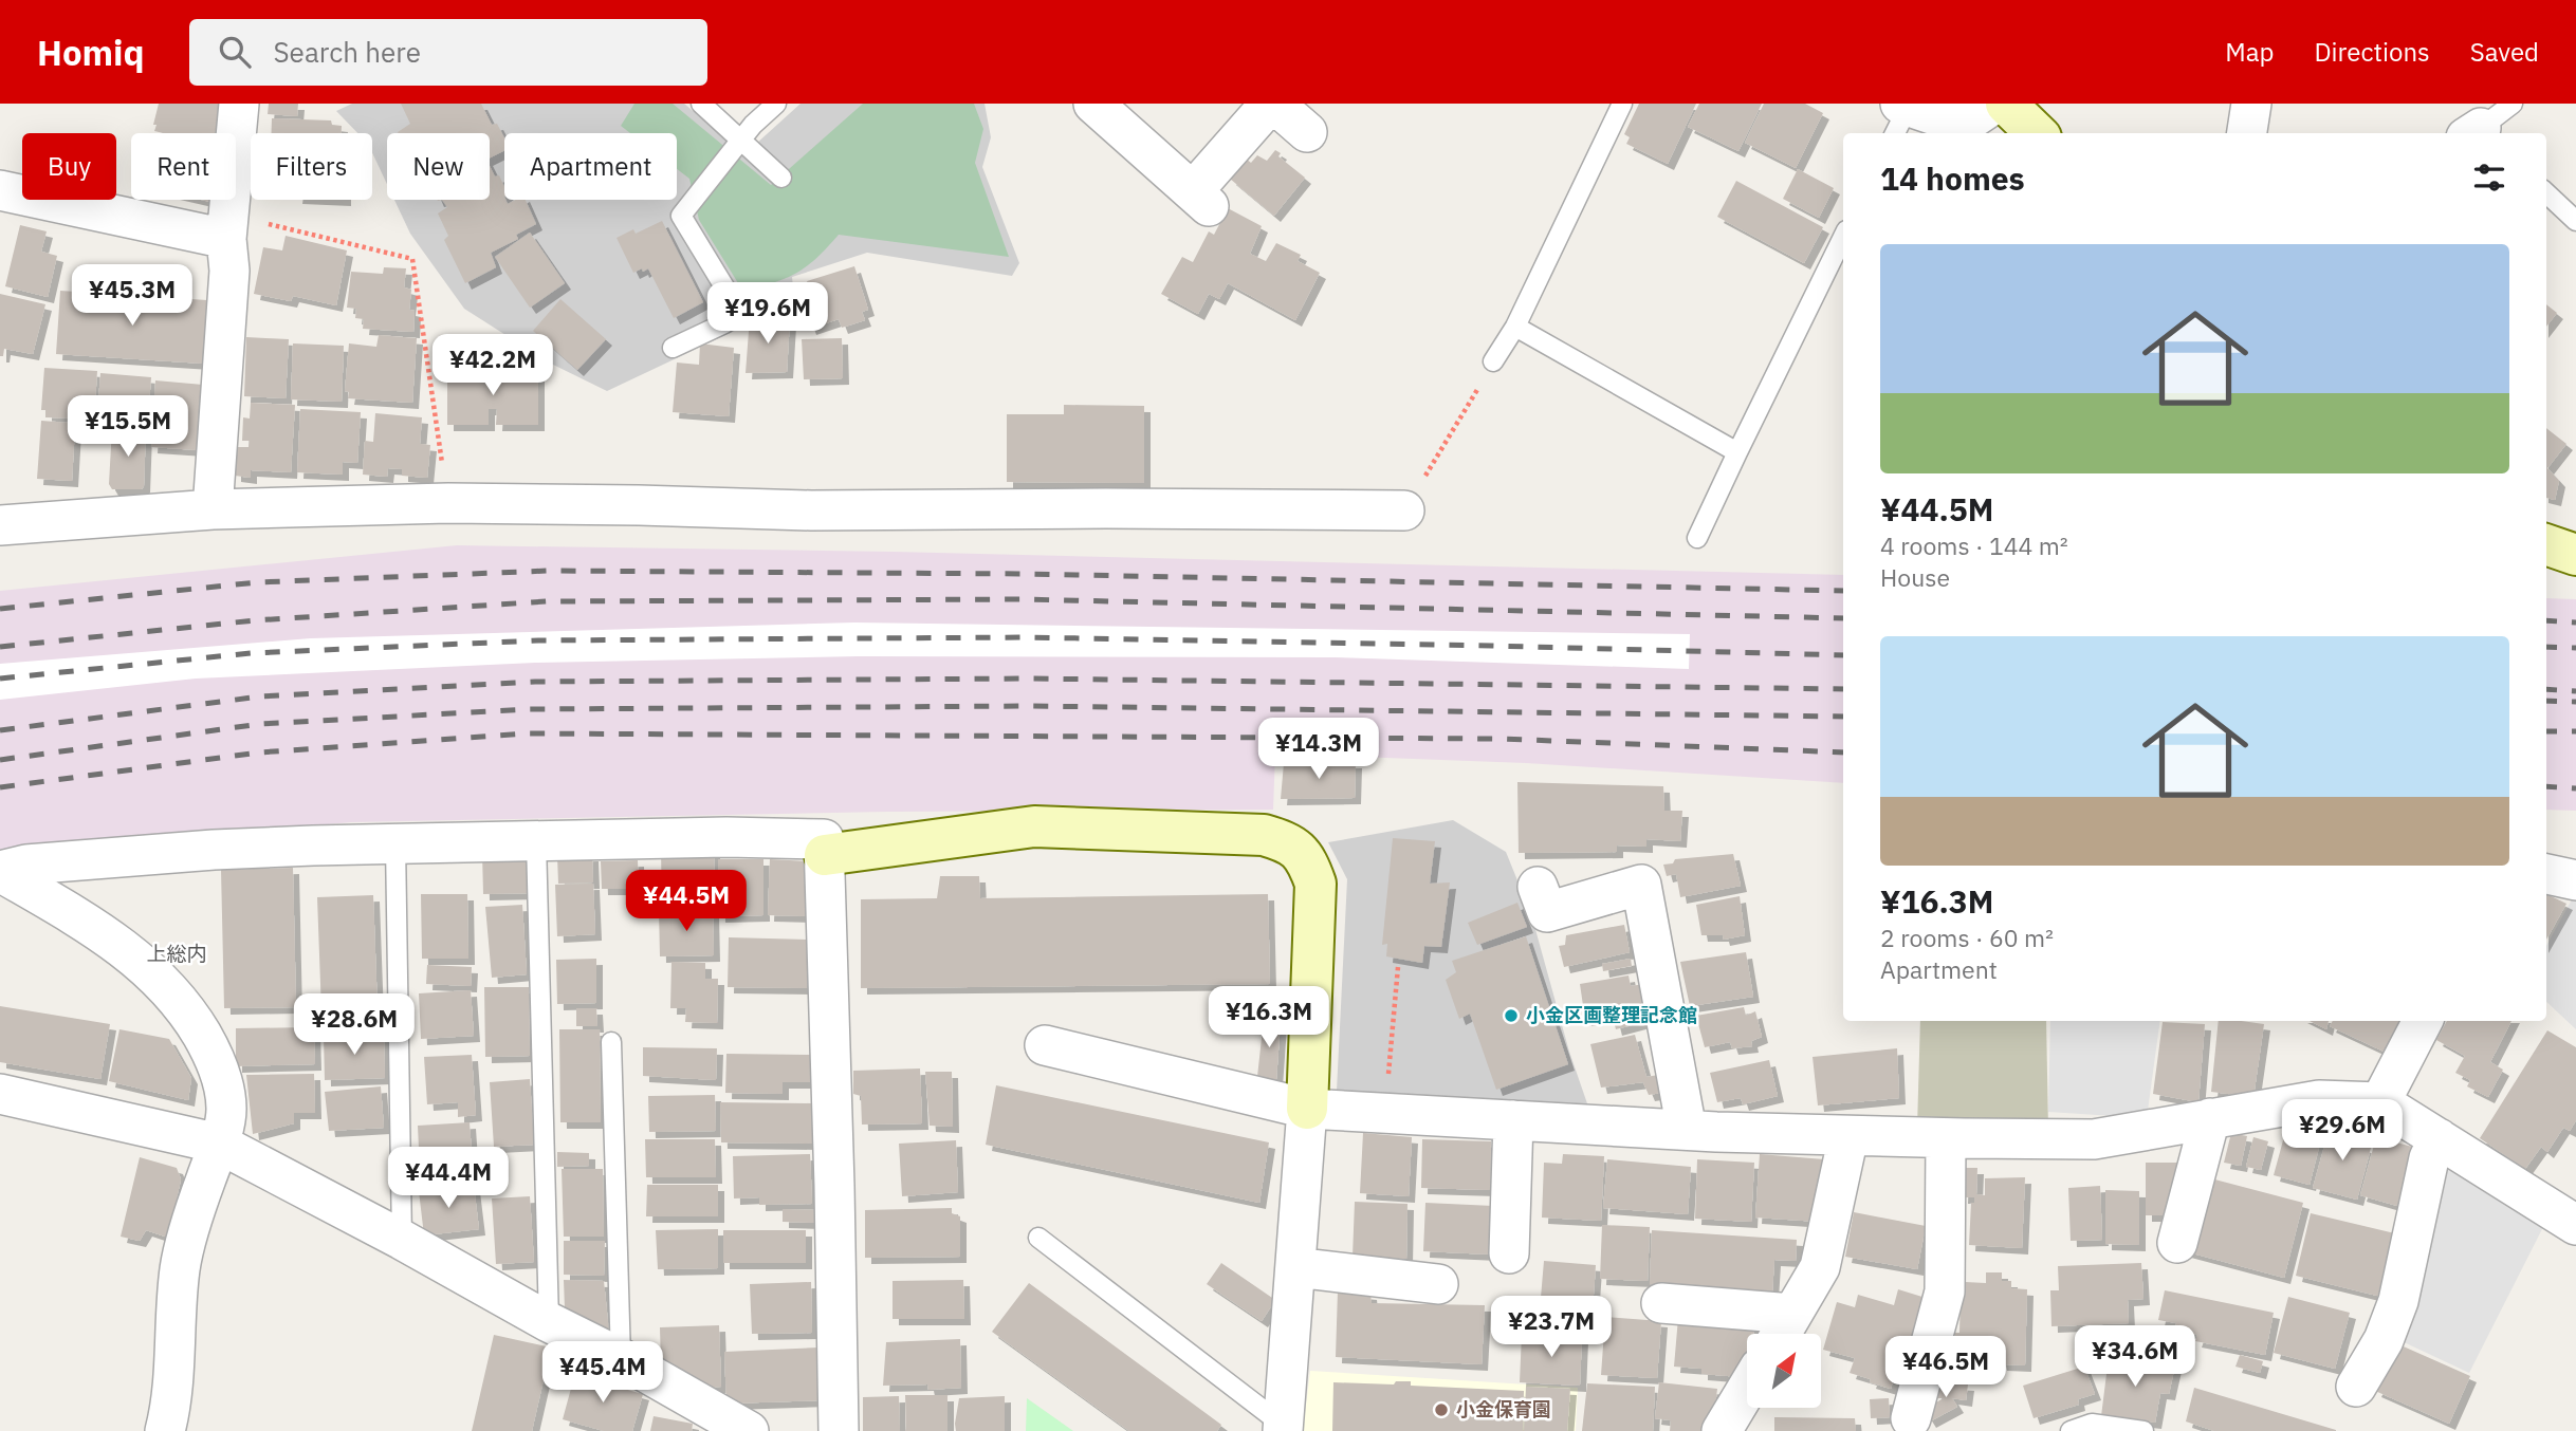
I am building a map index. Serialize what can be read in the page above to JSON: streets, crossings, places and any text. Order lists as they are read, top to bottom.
{
  "districts": ["上総内"],
  "places": ["小金区画整理記念館", "小金保育園"],
  "north": "top right",
  "page": {
    "header": "Homiq",
    "search": "Search here",
    "nav": ["Map", "Directions", "Saved"],
    "chip": [
      "Buy",
      "Rent",
      "Filters",
      "New",
      "Apartment"
    ],
    "heading": "14 homes",
    "list": [
      {
        "name": "¥44.5M",
        "note": "4 rooms · 144 m² · House"
      },
      {
        "name": "¥16.3M",
        "note": "2 rooms · 60 m² · Apartment"
      }
    ],
    "price": [
      "¥45.3M",
      "¥19.6M",
      "¥42.2M",
      "¥15.5M",
      "¥14.3M",
      "¥44.5M",
      "¥16.3M",
      "¥28.6M",
      "¥29.6M",
      "¥44.4M",
      "¥23.7M",
      "¥34.6M",
      "¥46.5M",
      "¥45.4M"
    ]
  }
}
